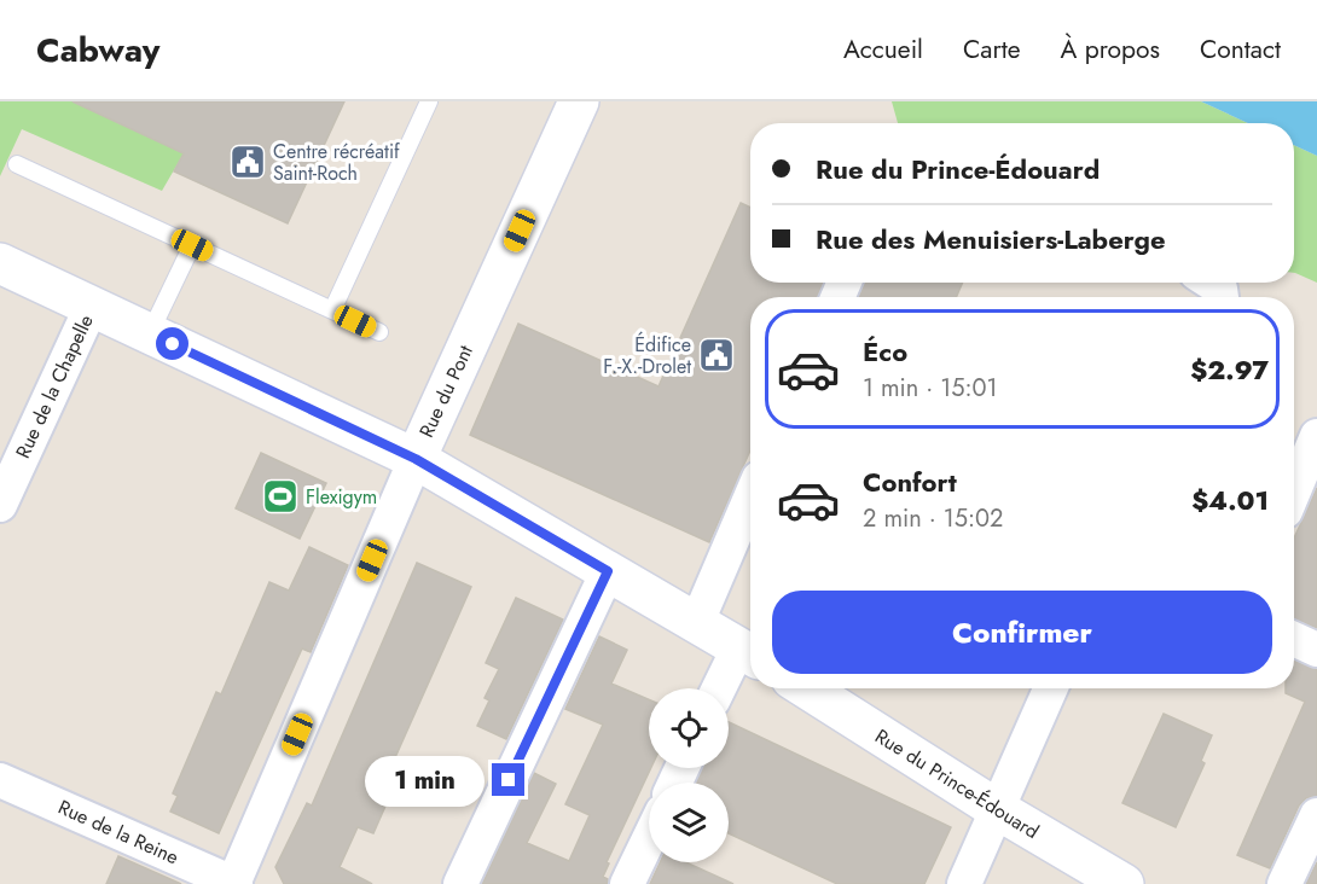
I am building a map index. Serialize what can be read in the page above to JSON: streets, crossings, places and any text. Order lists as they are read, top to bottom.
{
  "streets": {
    "street": [
      "Rue de la Chapelle",
      "Rue du Pont",
      "Rue du Prince-Édouard",
      "Rue de la Reine"
    ]
  },
  "crossings": [
    ["Rue du Pont", "Rue de la Reine"]
  ],
  "places": {
    "public building": ["Centre récréatif Saint-Roch", "Édifice F.-X.-Drolet"],
    "sports": ["Flexigym"]
  },
  "page": {
    "header": "Cabway",
    "nav": [
      "Accueil",
      "Carte",
      "À propos",
      "Contact"
    ],
    "banner": ["Rue du Prince-Édouard", "Rue des Menuisiers-Laberge"],
    "list": [
      {
        "name": "Éco",
        "note": "1 min · 15:01",
        "value": "$2.97"
      },
      {
        "name": "Confort",
        "note": "2 min · 15:02",
        "value": "$4.01"
      }
    ],
    "buttons": "Confirmer",
    "bubble": "1 min"
  }
}
